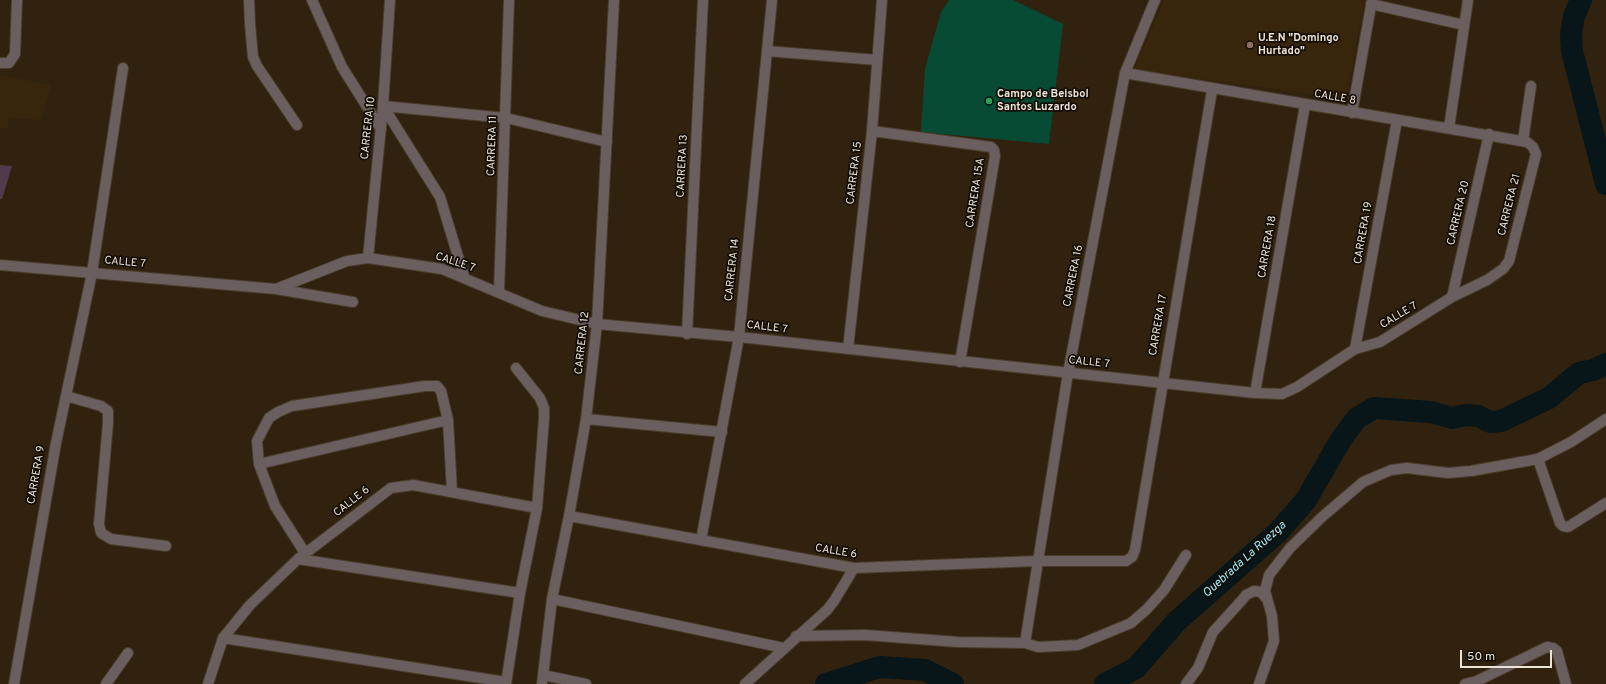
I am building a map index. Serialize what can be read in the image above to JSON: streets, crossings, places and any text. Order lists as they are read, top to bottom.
{
  "streets": {
    "street": [
      "CALLE 8",
      "CARRERA 10",
      "CARRERA 11",
      "CARRERA 13",
      "CARRERA 15",
      "CARRERA 15A",
      "CARRERA 21",
      "CARRERA 20",
      "CARRERA 19",
      "CARRERA 18",
      "CALLE 7",
      "CARRERA 14",
      "CARRERA 16",
      "CARRERA 17",
      "CARRERA 12",
      "CARRERA 9",
      "CALLE 6"
    ]
  },
  "crossings": [
    ["CALLE 8", "CARRERA 21"],
    ["CALLE 8", "CARRERA 20"],
    ["CALLE 8", "CARRERA 19"],
    ["CALLE 8", "CARRERA 18"],
    ["CALLE 8", "CARRERA 16"],
    ["CALLE 8", "CARRERA 17"],
    ["CARRERA 10", "CALLE 7"],
    ["CARRERA 11", "CALLE 7"],
    ["CARRERA 13", "CALLE 7"],
    ["CARRERA 15", "CARRERA 15A"],
    ["CARRERA 15", "CALLE 7"],
    ["CARRERA 15A", "CALLE 7"],
    ["CARRERA 21", "CALLE 7"],
    ["CARRERA 20", "CALLE 7"],
    ["CARRERA 19", "CALLE 7"],
    ["CARRERA 18", "CALLE 7"],
    ["CALLE 7", "CARRERA 14"],
    ["CALLE 7", "CARRERA 16"],
    ["CALLE 7", "CARRERA 17"],
    ["CALLE 7", "CARRERA 12"],
    ["CALLE 7", "CARRERA 9"],
    ["CARRERA 14", "CALLE 6"],
    ["CARRERA 16", "CALLE 6"],
    ["CARRERA 17", "CALLE 6"],
    ["CARRERA 12", "CALLE 6"]
  ],
  "water": ["Quebrada La Ruezga"],
  "places": ["U.E.N \"Domingo Hurtado\"", "Campo de Beisbol Santos Luzardo"],
  "scale_bar": "50 m"
}
